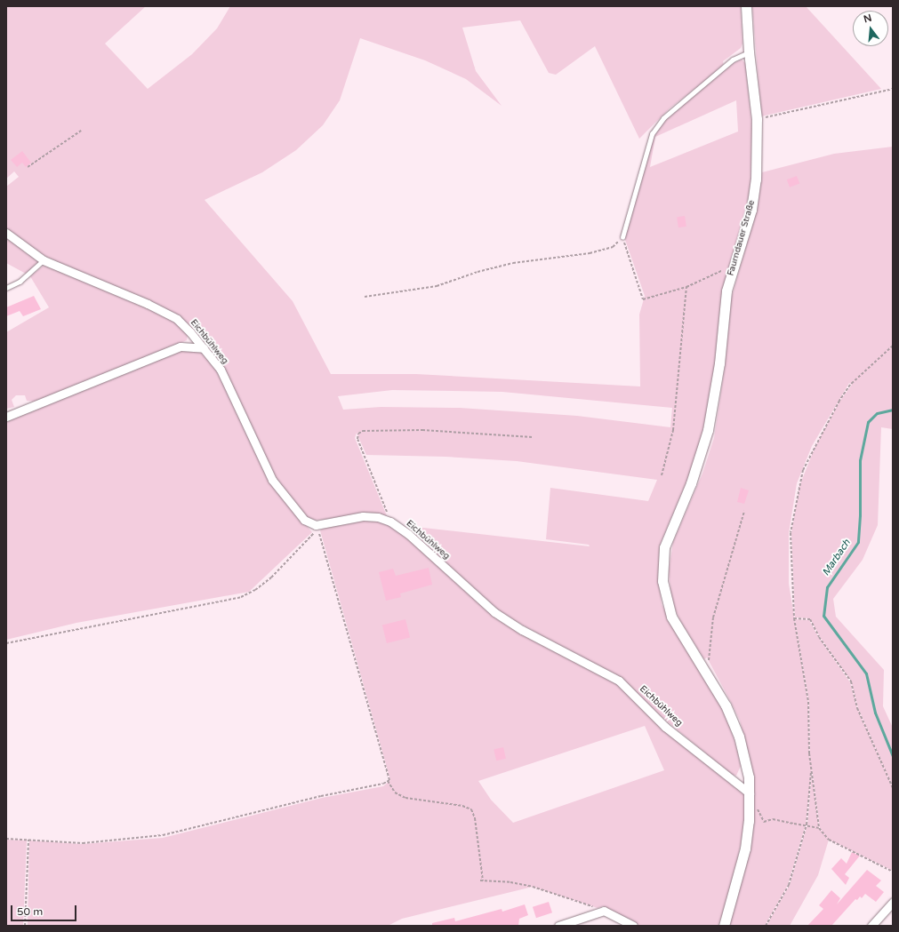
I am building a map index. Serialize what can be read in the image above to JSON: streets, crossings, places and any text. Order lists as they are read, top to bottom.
{
  "streets": {
    "street": ["Faurndauer Straße", "Eichbühlweg"]
  },
  "crossings": [
    ["Faurndauer Straße", "Eichbühlweg"]
  ],
  "water": ["Marbach"],
  "scale_bar": "50 m",
  "north": "top"
}
